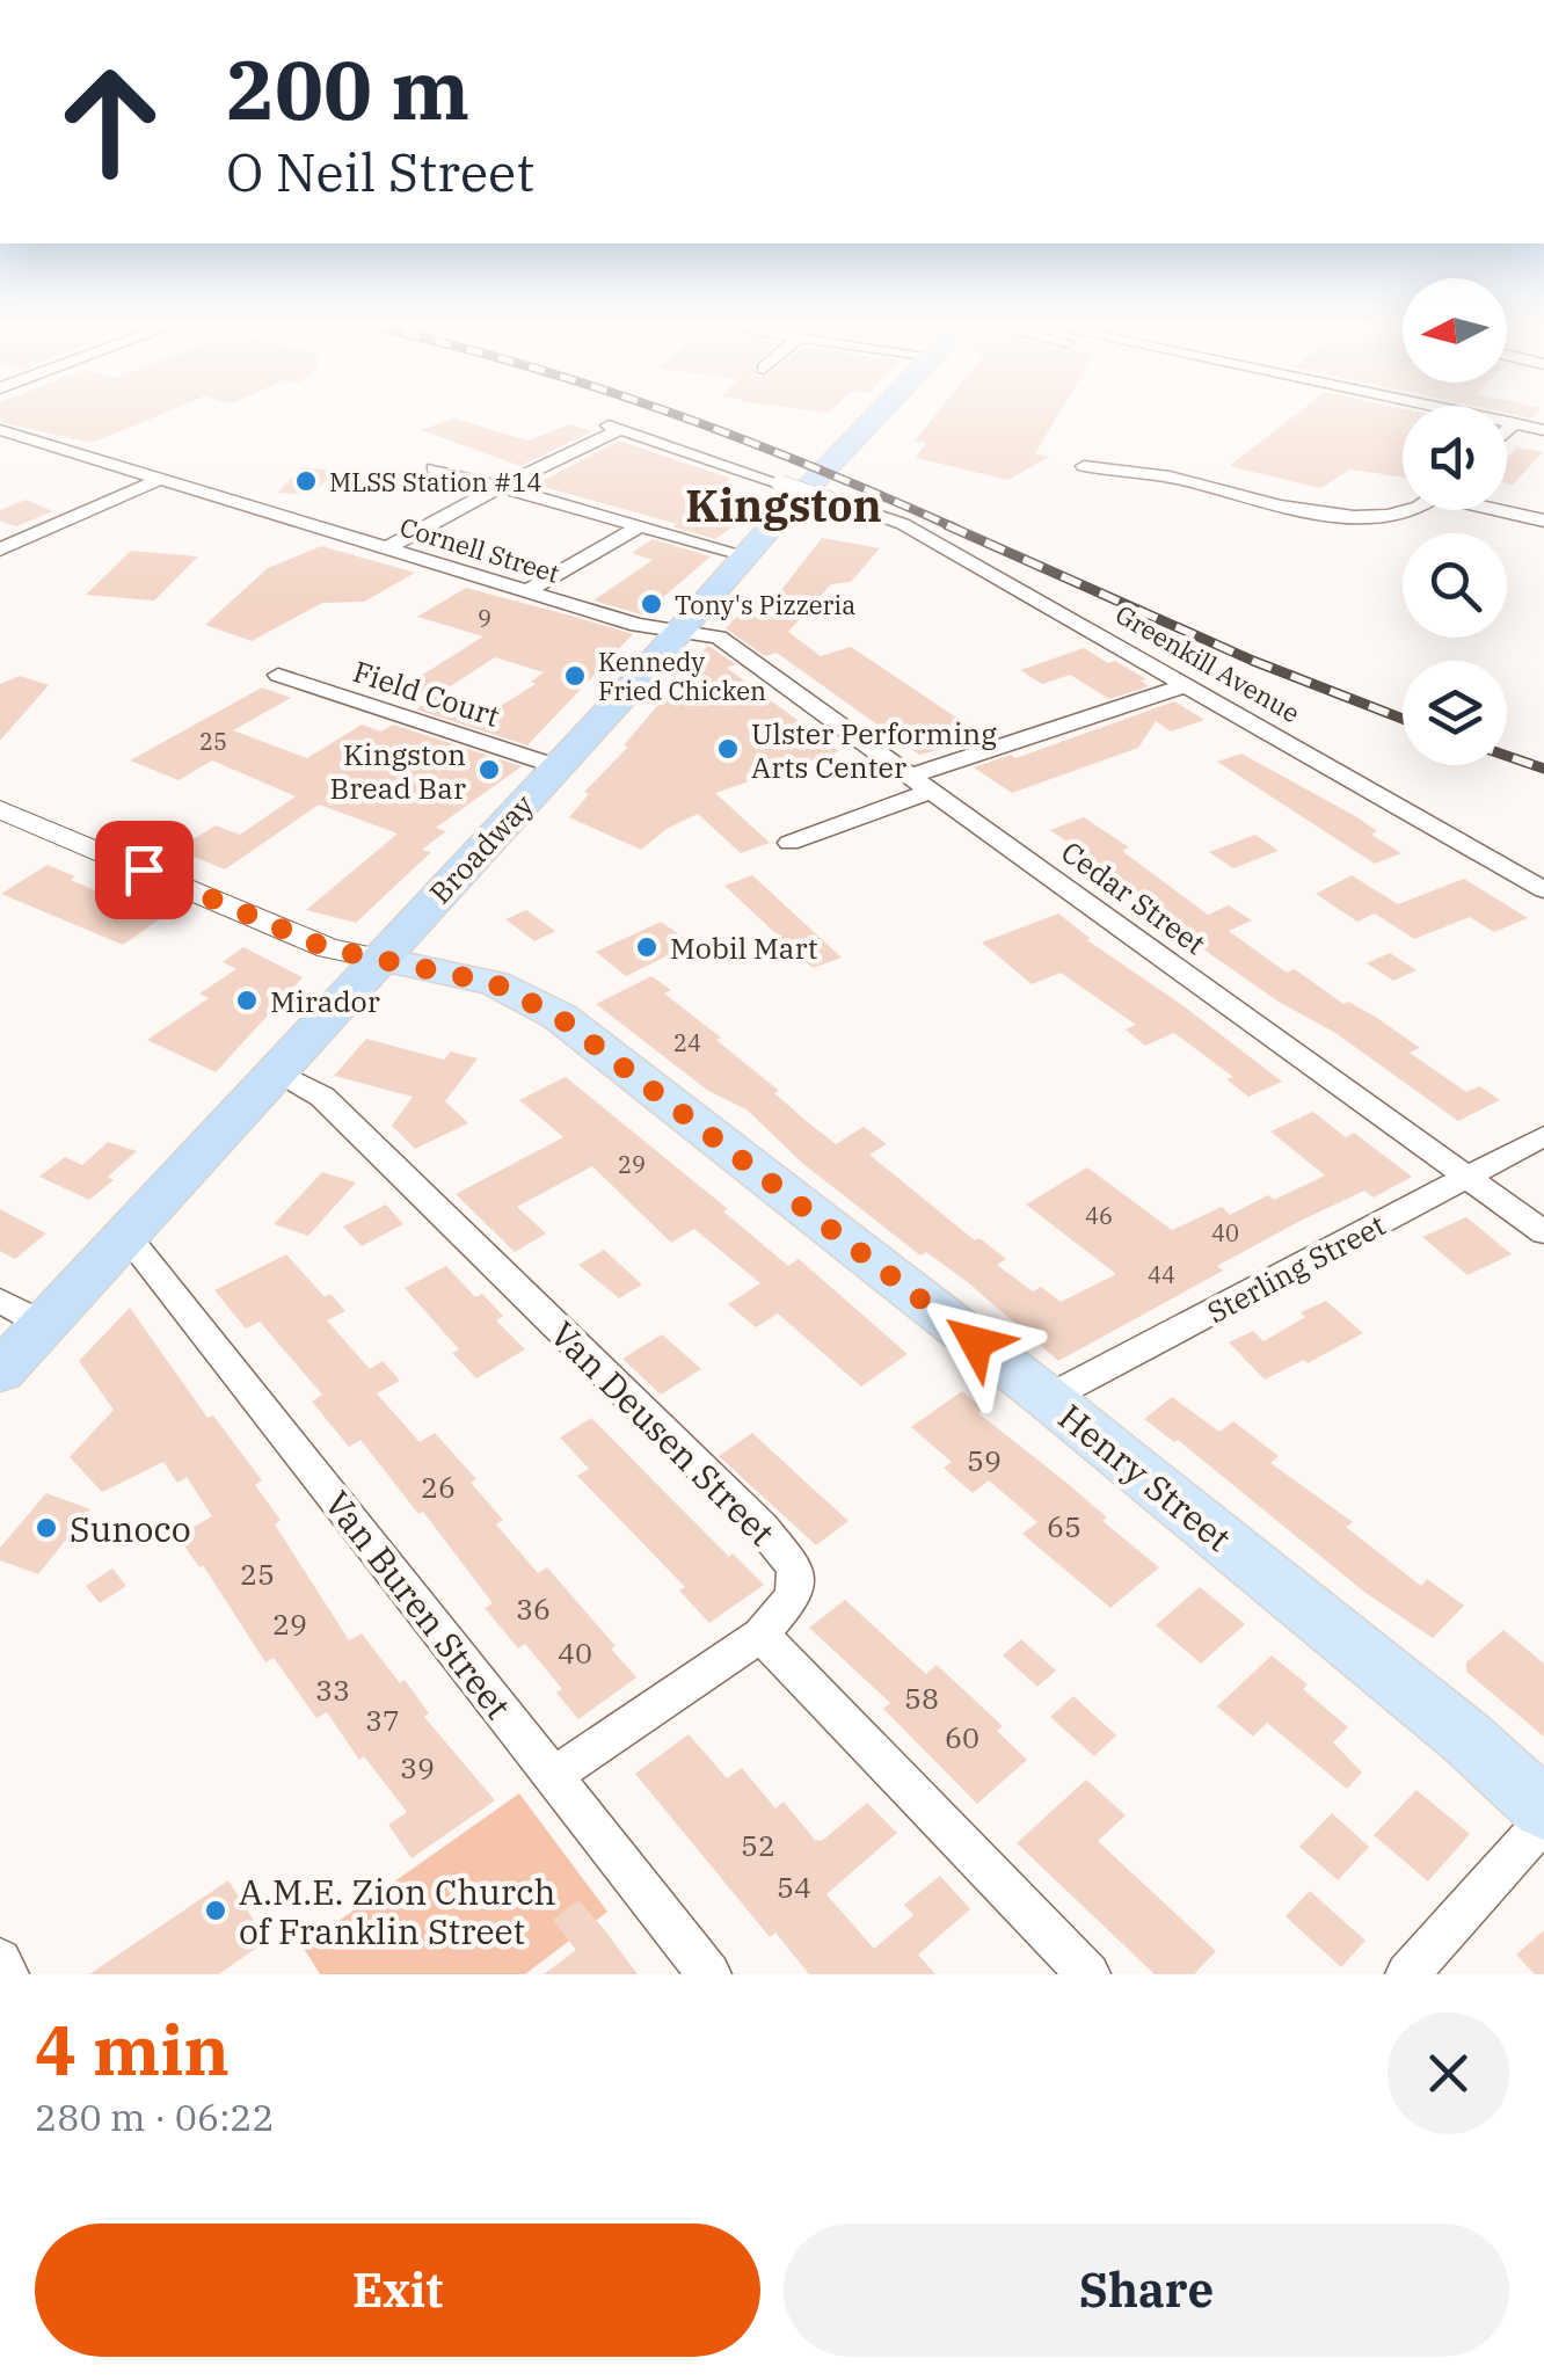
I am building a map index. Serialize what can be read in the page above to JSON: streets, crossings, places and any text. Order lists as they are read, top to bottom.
{
  "streets": {
    "highway": ["Broadway"],
    "main road": ["Henry Street"],
    "street": [
      "Cornell Street",
      "Greenkill Avenue",
      "Field Court",
      "Cedar Street",
      "Sterling Street",
      "Van Deusen Street",
      "Van Buren Street"
    ]
  },
  "crossings": [
    ["Cornell Street", "Broadway"],
    ["Cornell Street", "Cedar Street"],
    ["Field Court", "Broadway"],
    ["Broadway", "Cedar Street"],
    ["Broadway", "Van Deusen Street"],
    ["Broadway", "Henry Street"],
    ["Broadway", "Van Buren Street"],
    ["Cedar Street", "Sterling Street"],
    ["Sterling Street", "Henry Street"],
    ["Van Deusen Street", "Van Buren Street"]
  ],
  "districts": ["Kingston"],
  "places": [
    "MLSS Station #14",
    "Tony's Pizzeria",
    "Kennedy Fried Chicken",
    "Ulster Performing Arts Center",
    "Kingston Bread Bar",
    "Mobil Mart",
    "Mirador",
    "Sunoco",
    "A.M.E. Zion Church of Franklin Street"
  ],
  "house_numbers": [
    "9",
    "25",
    "24",
    "29",
    "46",
    "40",
    "44",
    "59",
    "26",
    "65",
    "25",
    "36",
    "29",
    "40",
    "33",
    "58",
    "37",
    "60",
    "39",
    "52",
    "54"
  ],
  "north": "left",
  "page": {
    "turn": ["200 m", "O Neil Street"],
    "heading": ["4 min", "280 m · 06:22"],
    "buttons": ["Exit", "Share"]
  }
}
